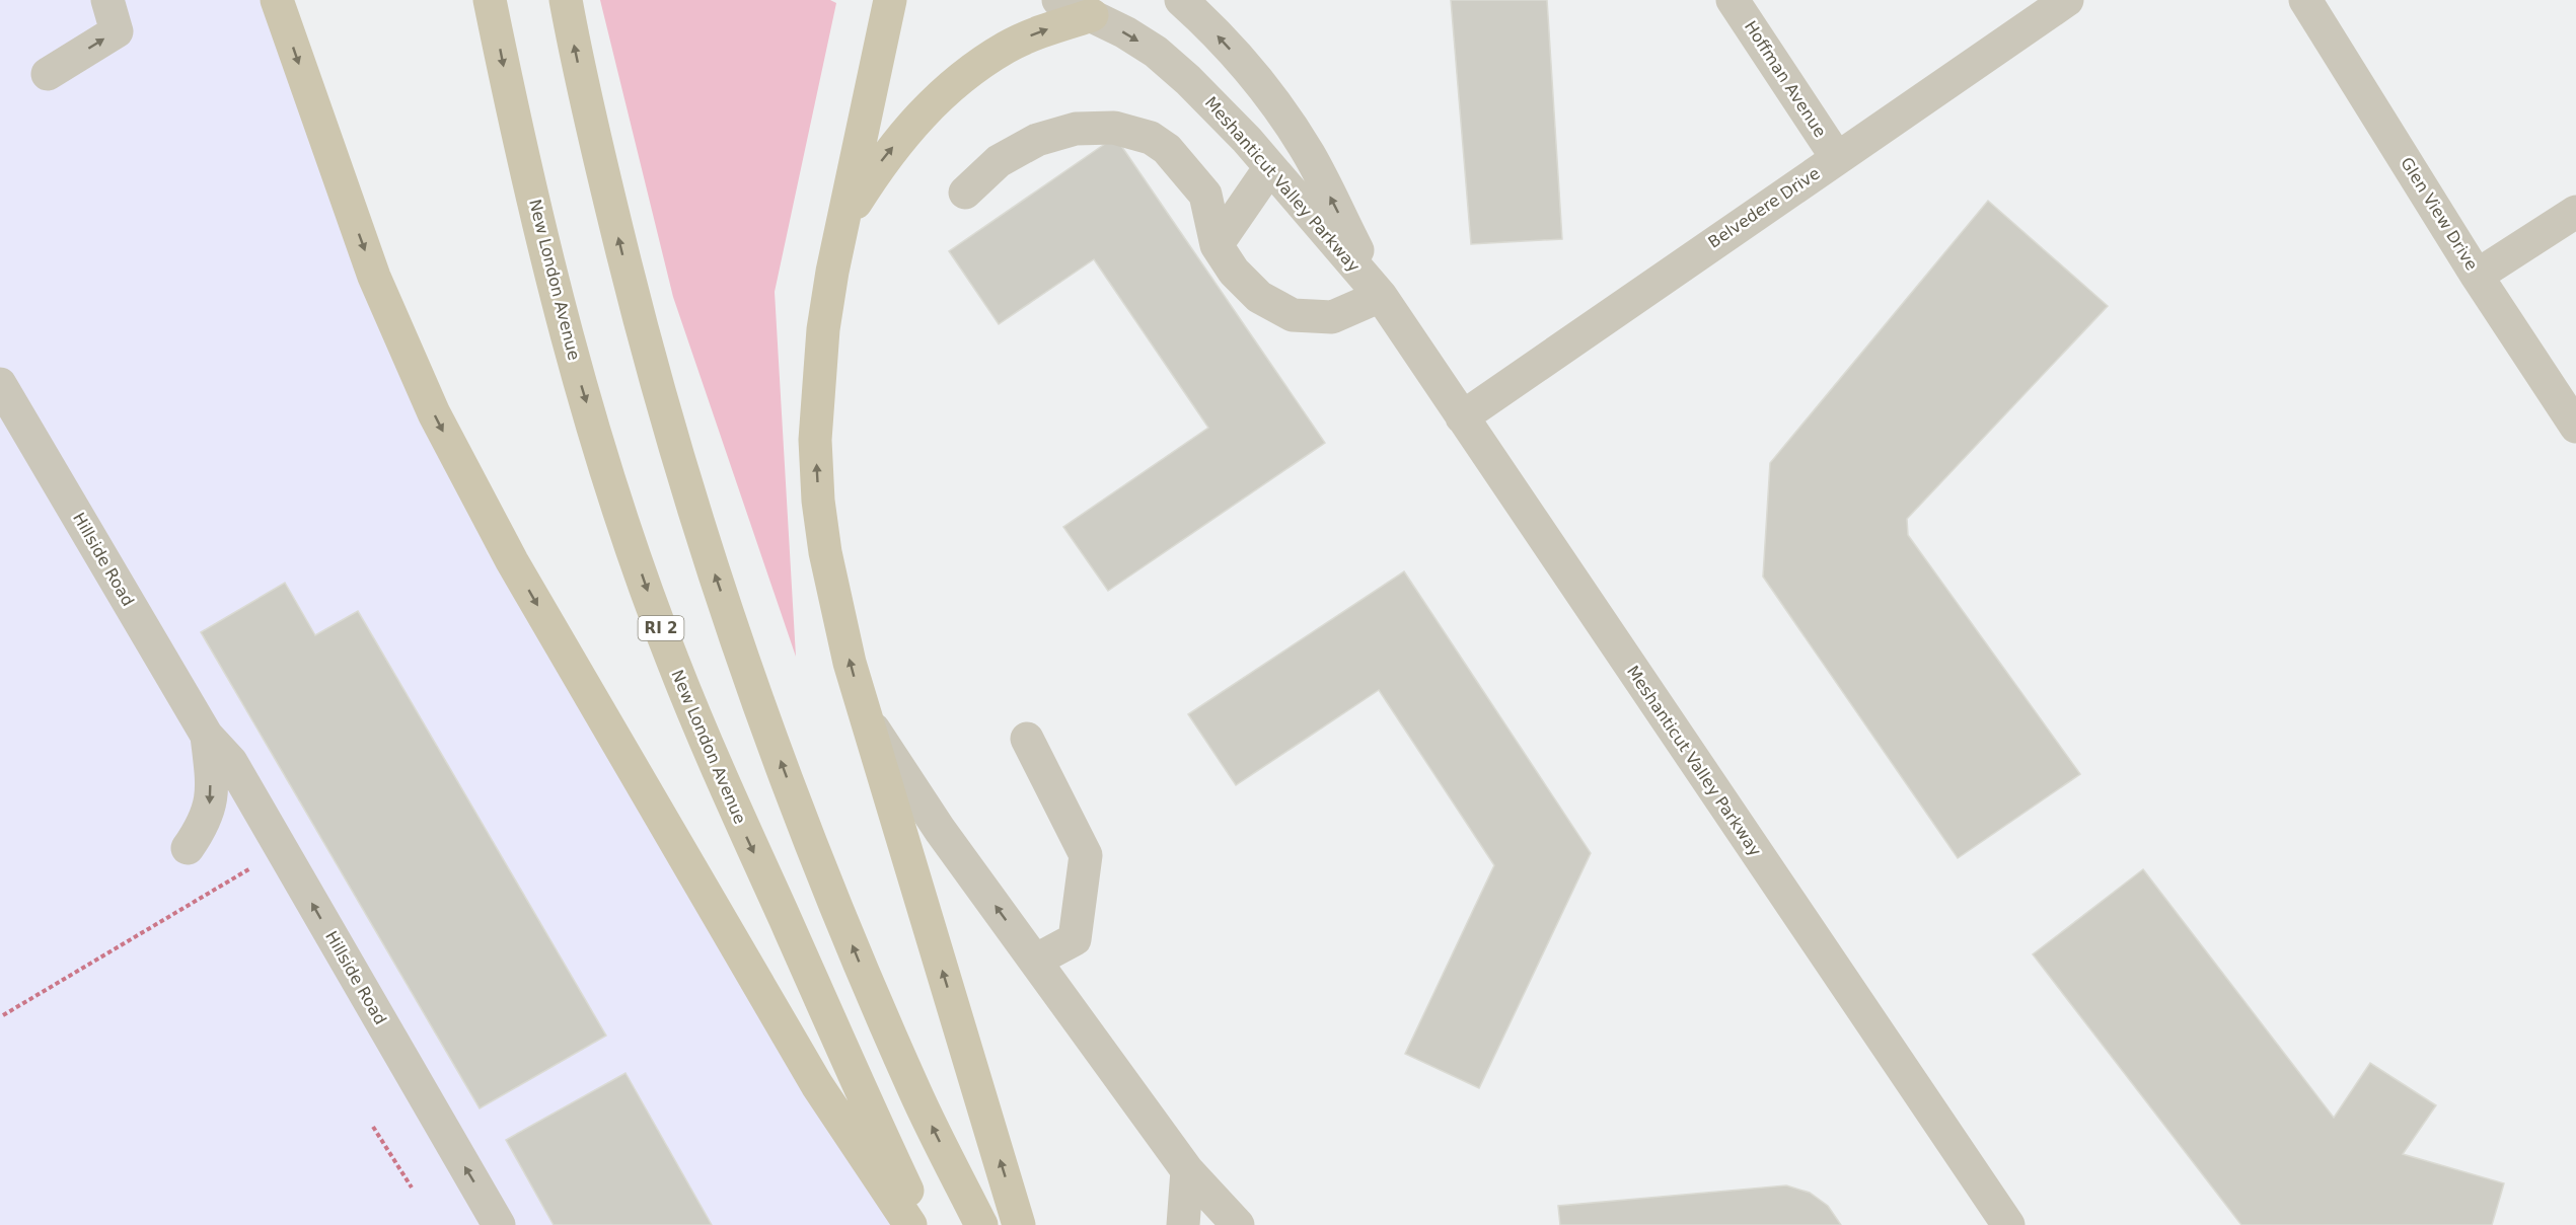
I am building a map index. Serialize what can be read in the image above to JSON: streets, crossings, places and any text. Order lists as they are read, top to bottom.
{
  "streets": {
    "main road": ["New London Avenue", "RI 2"],
    "street": [
      "Hoffman Avenue",
      "Meshanticut Valley Parkway",
      "Belvedere Drive",
      "Glen View Drive",
      "Hillside Road"
    ]
  },
  "crossings": [
    ["Hoffman Avenue", "Belvedere Drive"],
    ["Meshanticut Valley Parkway", "Belvedere Drive"]
  ]
}
